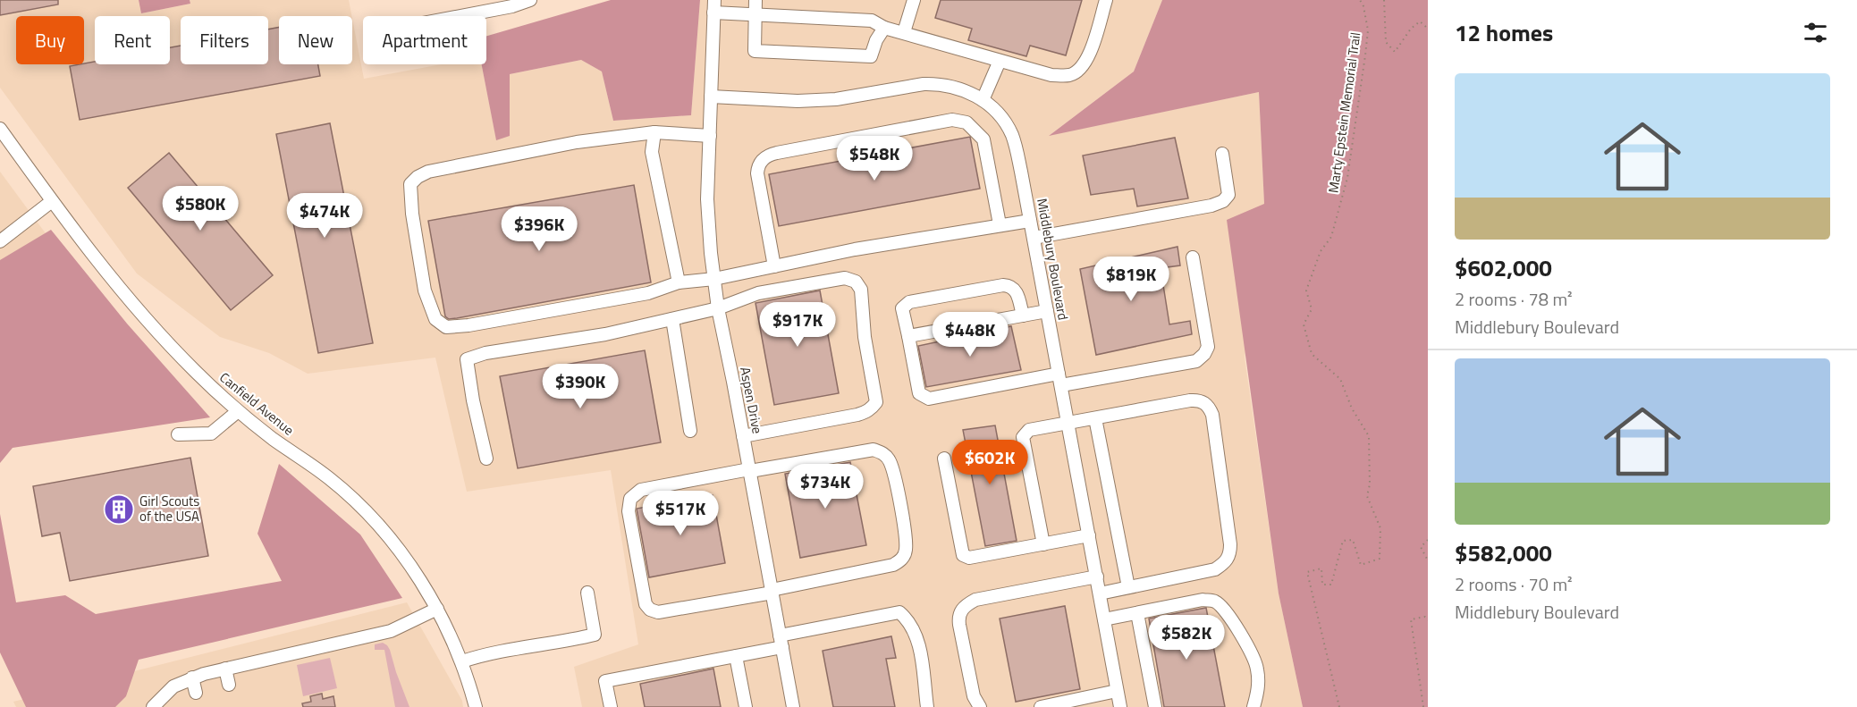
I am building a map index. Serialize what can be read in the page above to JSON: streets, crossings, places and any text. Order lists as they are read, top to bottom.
{
  "streets": {
    "street": ["Middlebury Boulevard", "Aspen Drive", "Canfield Avenue"],
    "path": ["Marty Epstein Memorial Trail"]
  },
  "crossings": [
    ["Middlebury Boulevard", "Aspen Drive"]
  ],
  "places": {
    "building": ["Girl Scouts of the USA"]
  },
  "page": {
    "heading": "12 homes",
    "chip": [
      "Buy",
      "Rent",
      "Filters",
      "New",
      "Apartment"
    ],
    "list": [
      {
        "name": "$602,000",
        "note": "2 rooms · 78 m² · Middlebury Boulevard"
      },
      {
        "name": "$582,000",
        "note": "2 rooms · 70 m² · Middlebury Boulevard"
      }
    ],
    "price": [
      "$548K",
      "$580K",
      "$474K",
      "$396K",
      "$819K",
      "$917K",
      "$448K",
      "$390K",
      "$602K",
      "$734K",
      "$517K",
      "$582K"
    ]
  }
}
